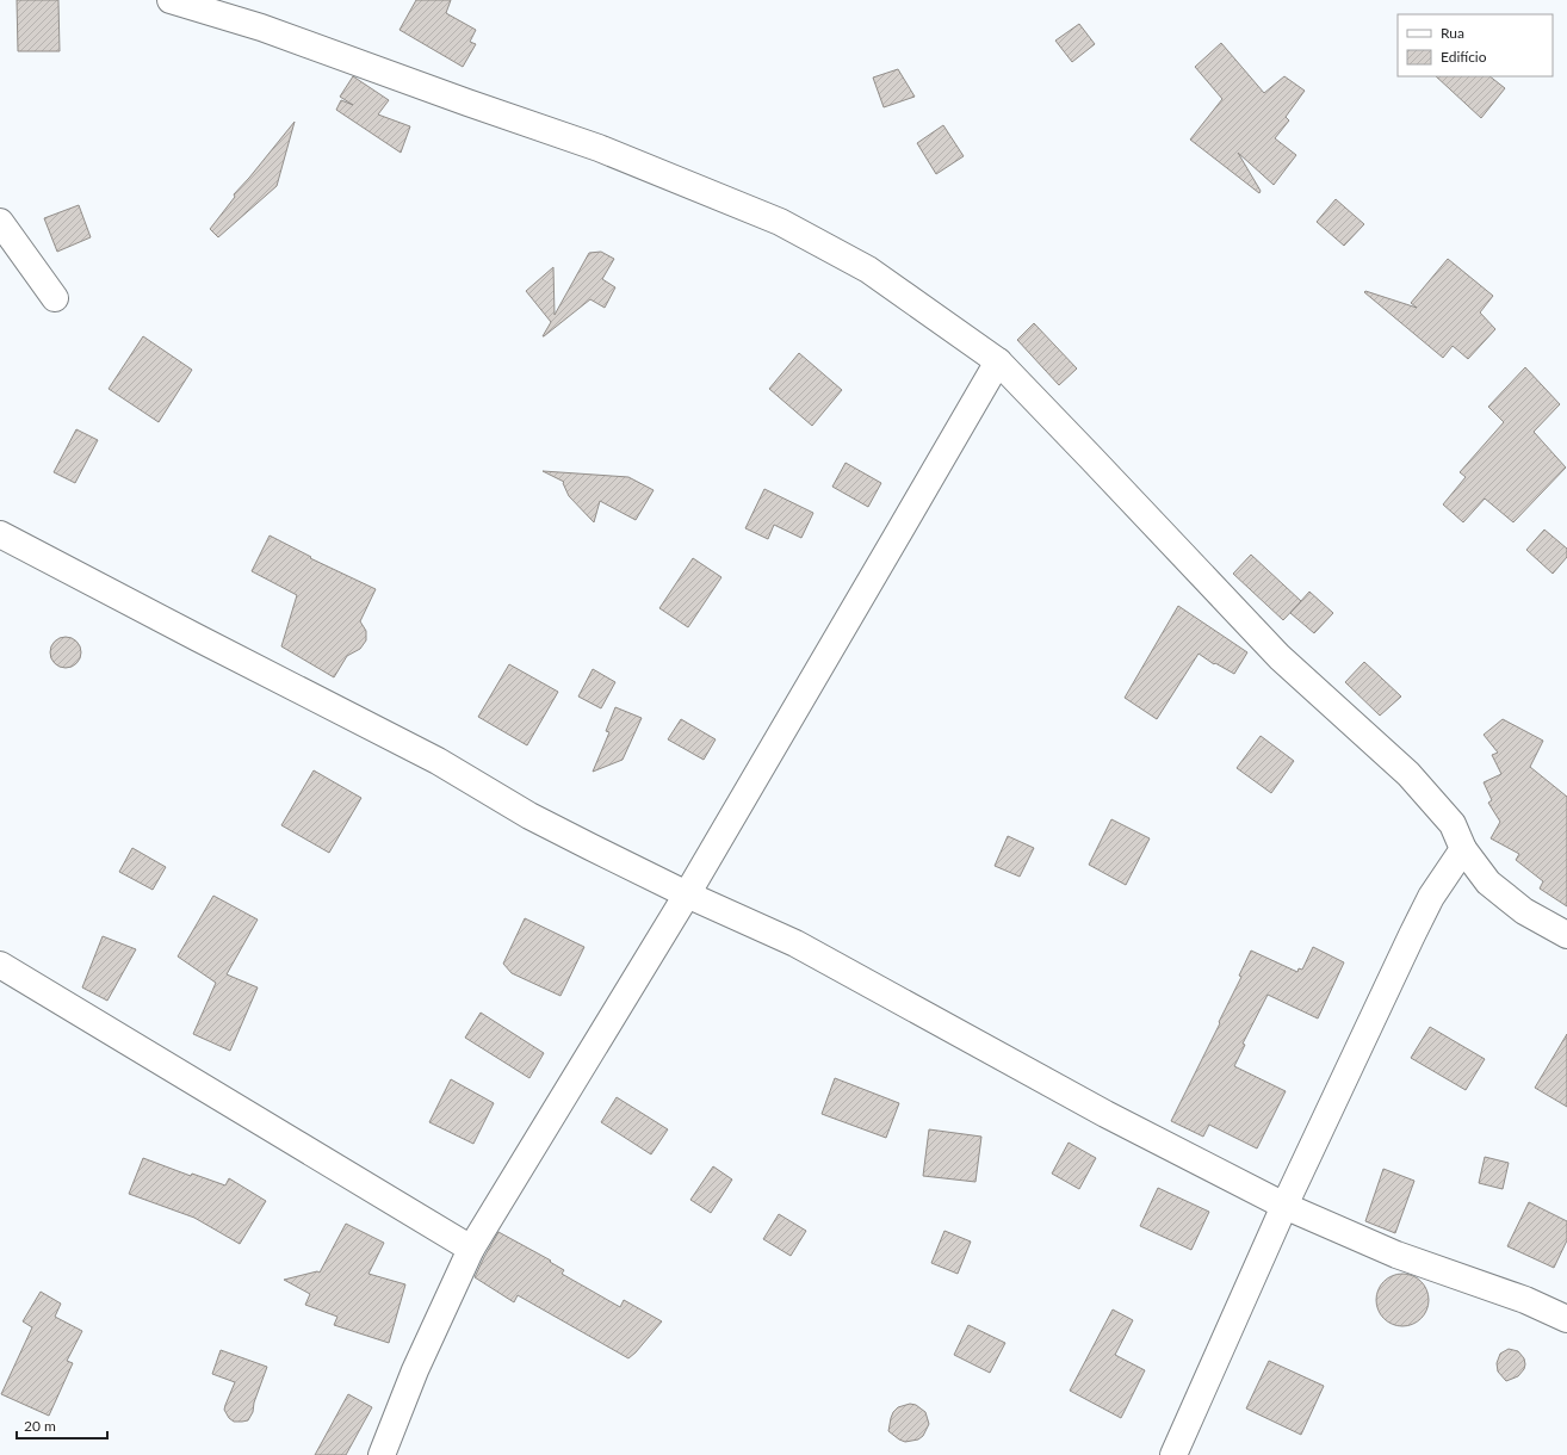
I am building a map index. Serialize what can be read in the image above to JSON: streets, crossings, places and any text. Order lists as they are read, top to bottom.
{
  "legend": ["Rua", "Edifício"],
  "scale_bar": "20 m"
}
